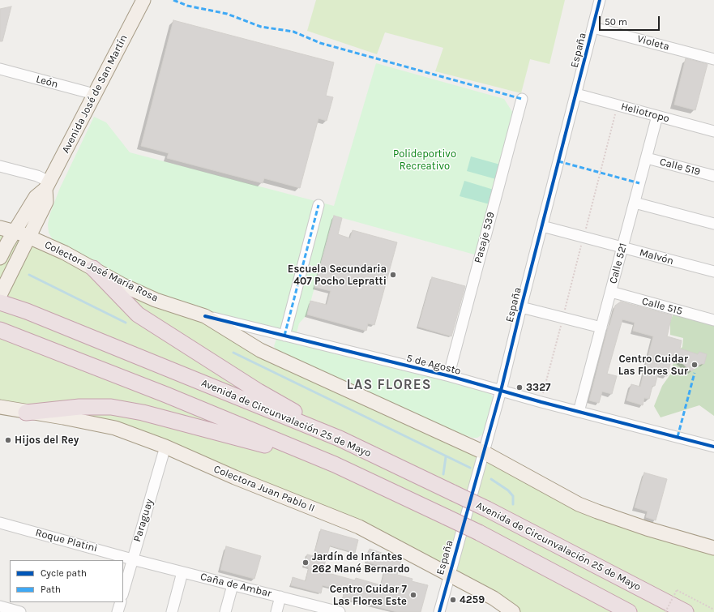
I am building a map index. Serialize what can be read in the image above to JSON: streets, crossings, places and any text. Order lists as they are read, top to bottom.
{
  "streets": {
    "highway": ["Avenida de Circunvalación 25 de Mayo"],
    "main road": ["Avenida José de San Martín", "Colectora José María Rosa", "Colectora Juan Pablo II"],
    "street": [
      "Violeta",
      "España",
      "León",
      "Heliotropo",
      "Calle 519",
      "Pasaje 539",
      "Malvón",
      "Calle 521",
      "Calle 515",
      "5 de Agosto",
      "Paraguay",
      "Roque Platini",
      "Caña de Ambar"
    ]
  },
  "crossings": [
    ["Violeta", "España"],
    ["España", "Heliotropo"],
    ["España", "Malvón"],
    ["España", "Colectora José María Rosa"],
    ["España", "5 de Agosto"],
    ["España", "Colectora Juan Pablo II"],
    ["León", "Avenida José de San Martín"],
    ["Avenida José de San Martín", "Colectora José María Rosa"],
    ["Heliotropo", "Calle 521"],
    ["Calle 519", "Calle 521"],
    ["Pasaje 539", "5 de Agosto"],
    ["Malvón", "Calle 521"],
    ["Calle 521", "Calle 515"],
    ["Calle 521", "5 de Agosto"],
    ["Colectora José María Rosa", "5 de Agosto"],
    ["Colectora Juan Pablo II", "Paraguay"],
    ["Paraguay", "Roque Platini"],
    ["Paraguay", "Caña de Ambar"],
    ["Roque Platini", "Caña de Ambar"]
  ],
  "districts": ["LAS FLORES"],
  "parks": ["Polideportivo Recreativo"],
  "places": [
    "Escuela Secundaria 407 Pocho Lepratti",
    "Centro Cuidar Las Flores Sur",
    "3327",
    "Hijos del Rey",
    "Jardín de Infantes 262 Mané Bernardo",
    "Centro Cuidar 7 Las Flores Este",
    "4259"
  ],
  "legend": ["Cycle path", "Path"],
  "scale_bar": "50 m"
}
